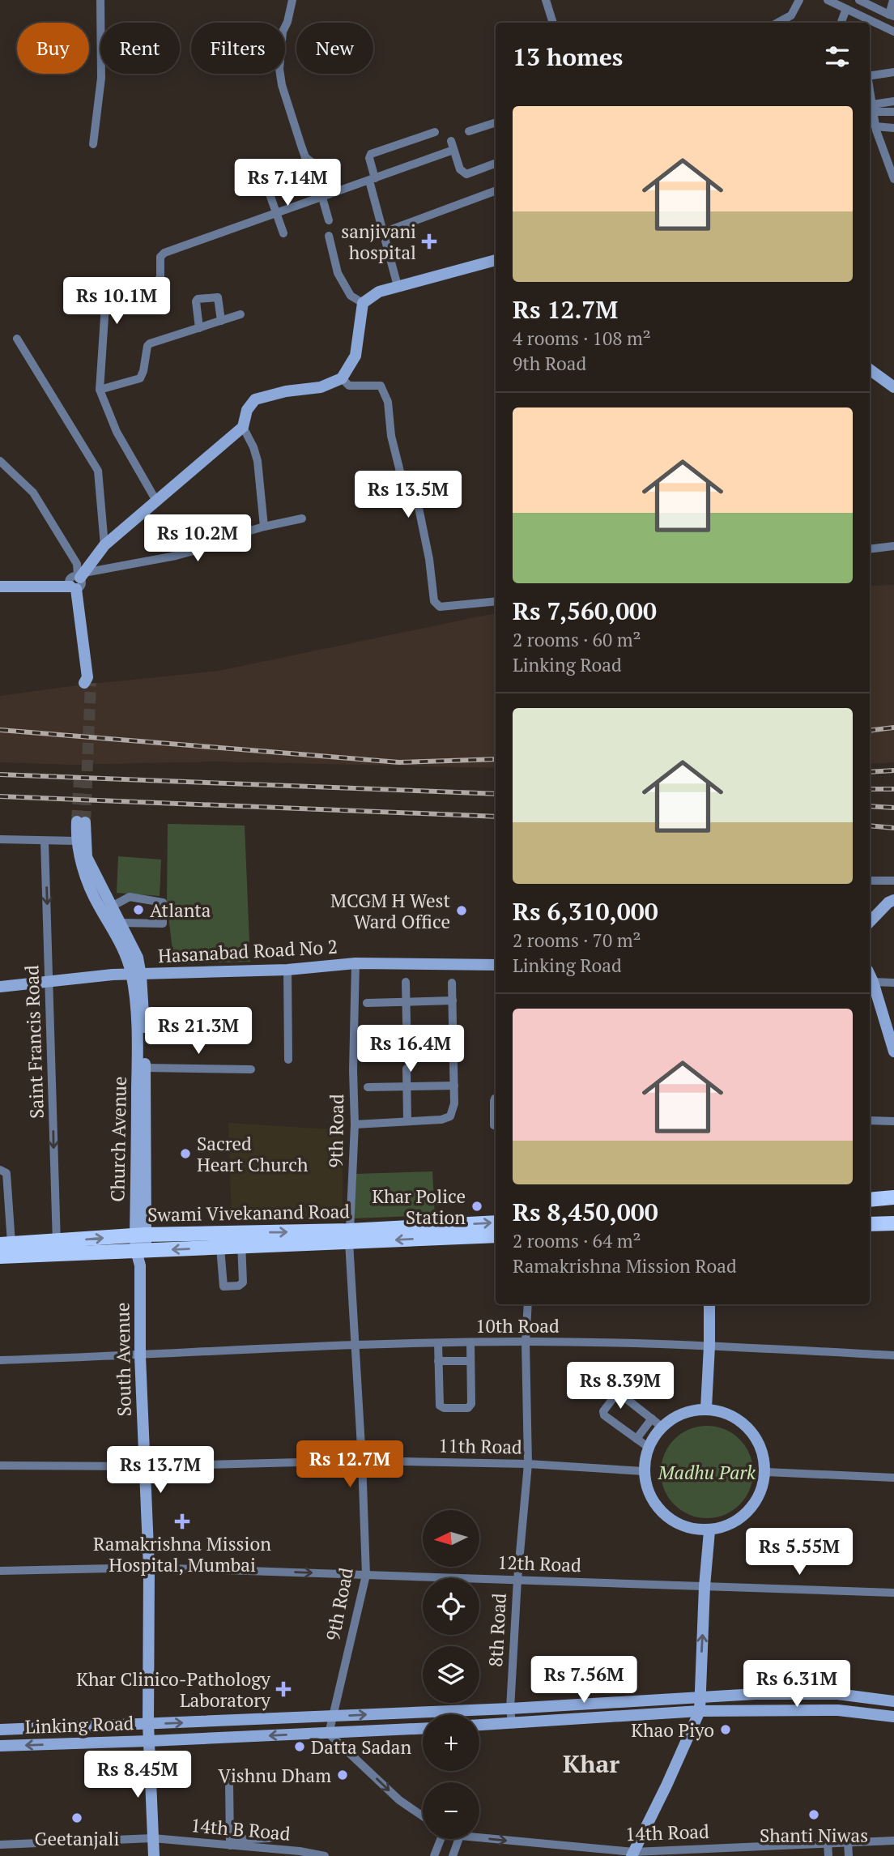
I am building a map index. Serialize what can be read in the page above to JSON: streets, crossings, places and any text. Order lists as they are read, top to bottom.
{
  "streets": {
    "main road": ["Swami Vivekanand Road"],
    "street": [
      "Hasanabad Road No 2",
      "Saint Francis Road",
      "9th Road",
      "Church Avenue",
      "10th Road",
      "South Avenue",
      "11th Road",
      "12th Road",
      "8th Road",
      "Linking Road",
      "14th B Road",
      "14th Road"
    ]
  },
  "crossings": [
    ["Hasanabad Road No 2", "Saint Francis Road"],
    ["Hasanabad Road No 2", "9th Road"],
    ["Hasanabad Road No 2", "Church Avenue"],
    ["Saint Francis Road", "Swami Vivekanand Road"],
    ["9th Road", "Swami Vivekanand Road"],
    ["9th Road", "10th Road"],
    ["9th Road", "11th Road"],
    ["9th Road", "12th Road"],
    ["9th Road", "Linking Road"],
    ["Church Avenue", "Swami Vivekanand Road"],
    ["Church Avenue", "South Avenue"],
    ["Swami Vivekanand Road", "South Avenue"],
    ["10th Road", "South Avenue"],
    ["10th Road", "8th Road"],
    ["South Avenue", "11th Road"],
    ["South Avenue", "12th Road"],
    ["South Avenue", "Linking Road"],
    ["South Avenue", "14th B Road"],
    ["11th Road", "8th Road"],
    ["12th Road", "8th Road"],
    ["8th Road", "Linking Road"]
  ],
  "one_way": ["Saint Francis Road", "14th Road"],
  "districts": ["Khar"],
  "parks": ["Madhu Park"],
  "places": {
    "health": ["sanjivani hospital", "Ramakrishna Mission Hospital, Mumbai", "Khar Clinico-Pathology Laboratory"],
    "other": [
      "Atlanta",
      "MCGM H West Ward Office",
      "Sacred Heart Church",
      "Khar Police Station",
      "Khao Piyo",
      "Datta Sadan",
      "Vishnu Dham",
      "Shanti Niwas",
      "Geetanjali"
    ]
  },
  "north": "left",
  "page": {
    "chip": [
      "Buy",
      "Rent",
      "Filters",
      "New"
    ],
    "heading": "13 homes",
    "list": [
      {
        "name": "Rs 12.7M",
        "note": "4 rooms · 108 m² · 9th Road"
      },
      {
        "name": "Rs 7,560,000",
        "note": "2 rooms · 60 m² · Linking Road"
      },
      {
        "name": "Rs 6,310,000",
        "note": "2 rooms · 70 m² · Linking Road"
      },
      {
        "name": "Rs 8,450,000",
        "note": "2 rooms · 64 m² · Ramakrishna Mission Road"
      }
    ],
    "price": [
      "Rs 7.14M",
      "Rs 10.1M",
      "Rs 13.5M",
      "Rs 10.2M",
      "Rs 21.3M",
      "Rs 16.4M",
      "Rs 8.39M",
      "Rs 12.7M",
      "Rs 13.7M",
      "Rs 5.55M",
      "Rs 7.56M",
      "Rs 6.31M",
      "Rs 8.45M"
    ],
    "map_buttons": ["+", "−"]
  }
}
